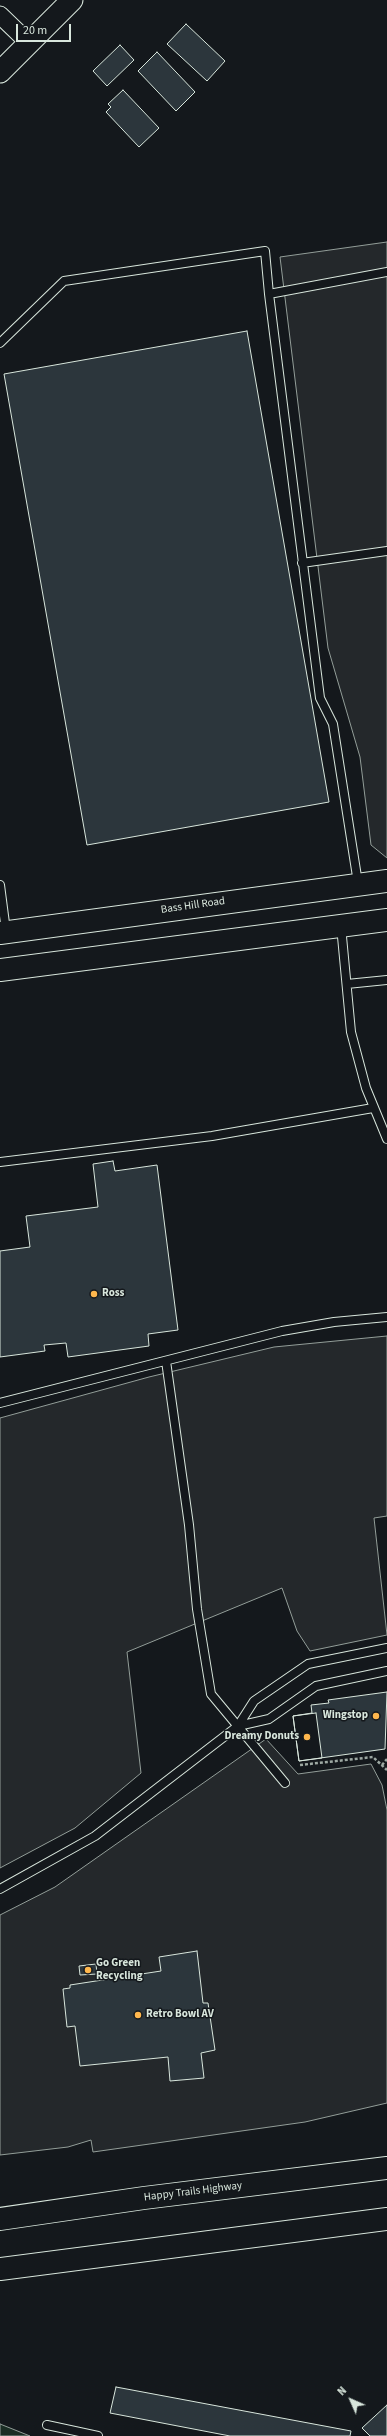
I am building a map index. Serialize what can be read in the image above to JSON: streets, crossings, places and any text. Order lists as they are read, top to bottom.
{
  "streets": {
    "main road": ["Bass Hill Road", "Happy Trails Highway"]
  },
  "places": [
    "Ross",
    "Wingstop",
    "Dreamy Donuts",
    "Go Green Recycling",
    "Retro Bowl AV"
  ],
  "scale_bar": "20 m",
  "north": "top left"
}
